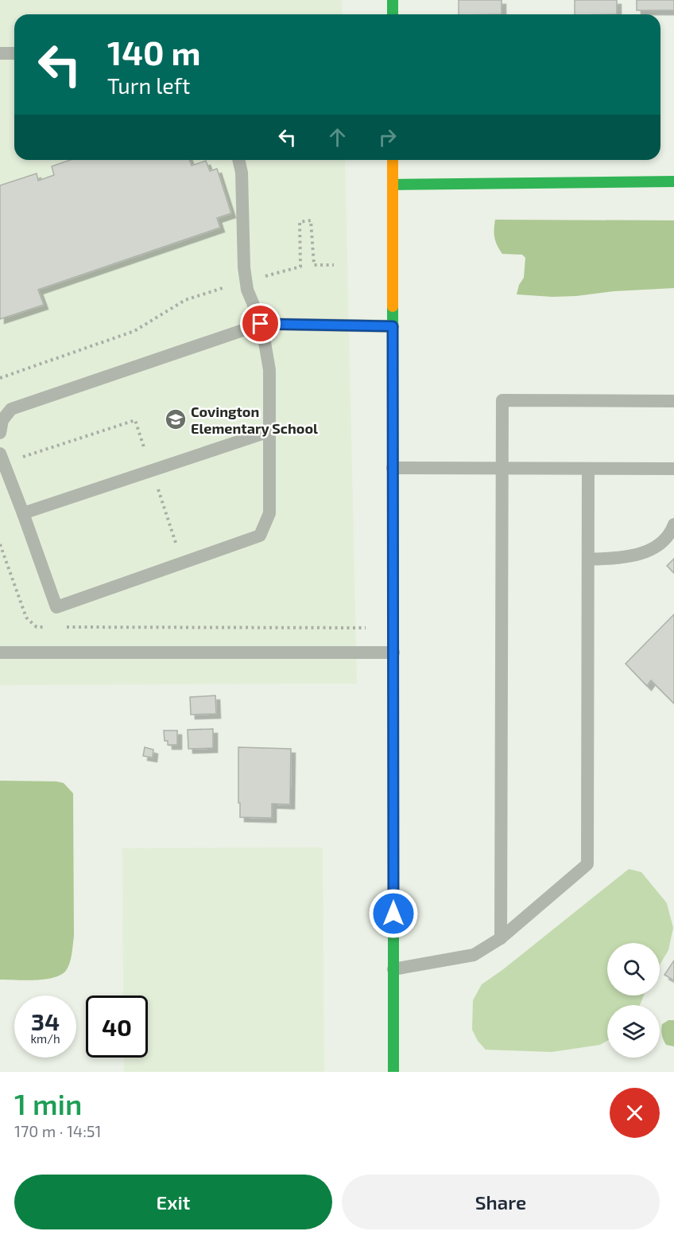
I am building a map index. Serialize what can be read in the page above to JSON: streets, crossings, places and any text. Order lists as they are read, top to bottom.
{
  "places": {
    "school or university": ["Covington Elementary School"]
  },
  "page": {
    "turn": ["140 m", "Turn left"],
    "speed": "34 km/h",
    "limit": "40",
    "heading": ["1 min", "170 m · 14:51"],
    "buttons": ["Exit", "Share"]
  }
}
